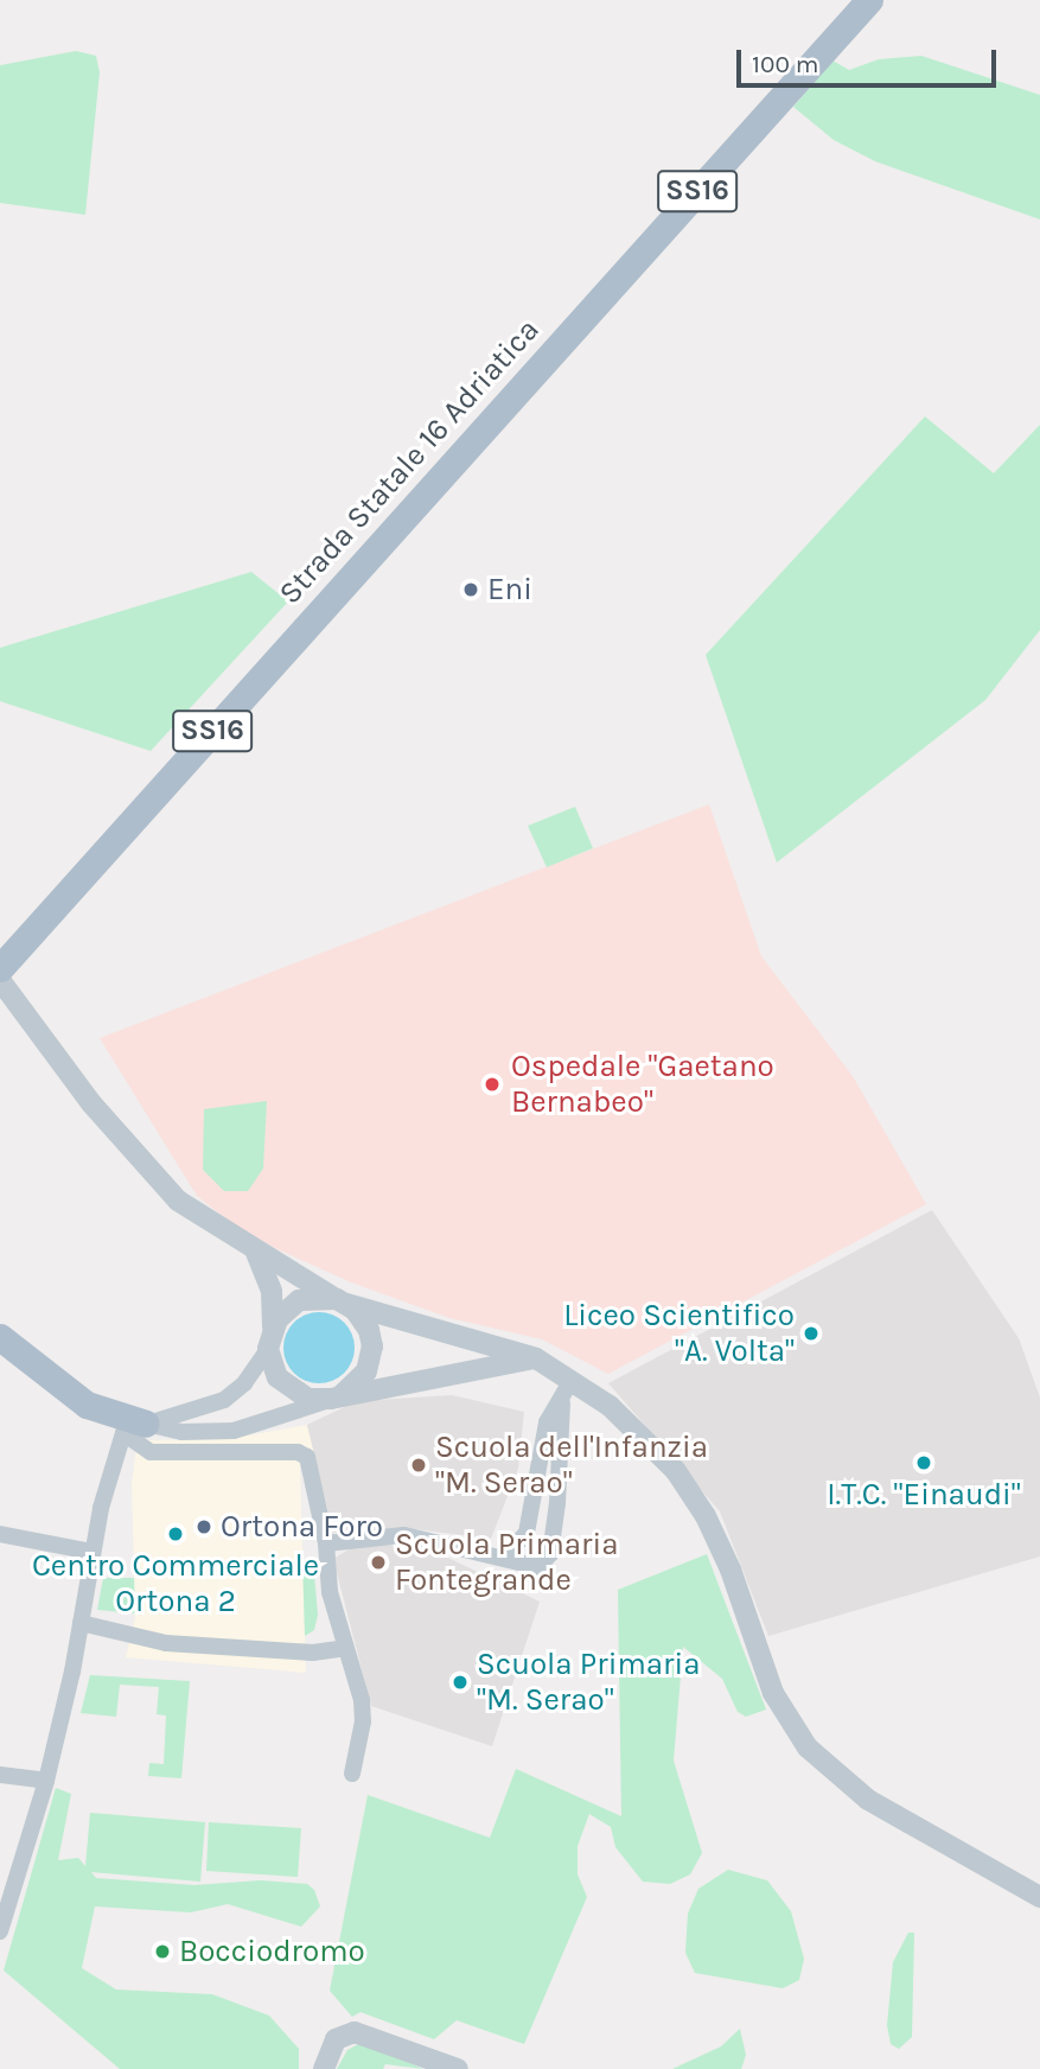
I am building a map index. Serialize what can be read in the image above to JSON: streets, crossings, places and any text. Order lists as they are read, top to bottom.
{
  "streets": {
    "main road": ["SS16", "Strada Statale 16 Adriatica"]
  },
  "places": [
    "Eni",
    "Ospedale \"Gaetano Bernabeo\"",
    "Liceo Scientifico \"A. Volta\"",
    "I.T.C. \"Einaudi\"",
    "Scuola dell'Infanzia \"M. Serao\"",
    "Ortona Foro",
    "Centro Commerciale Ortona 2",
    "Scuola Primaria Fontegrande",
    "Scuola Primaria \"M. Serao\"",
    "Bocciodromo"
  ],
  "scale_bar": "100 m"
}
